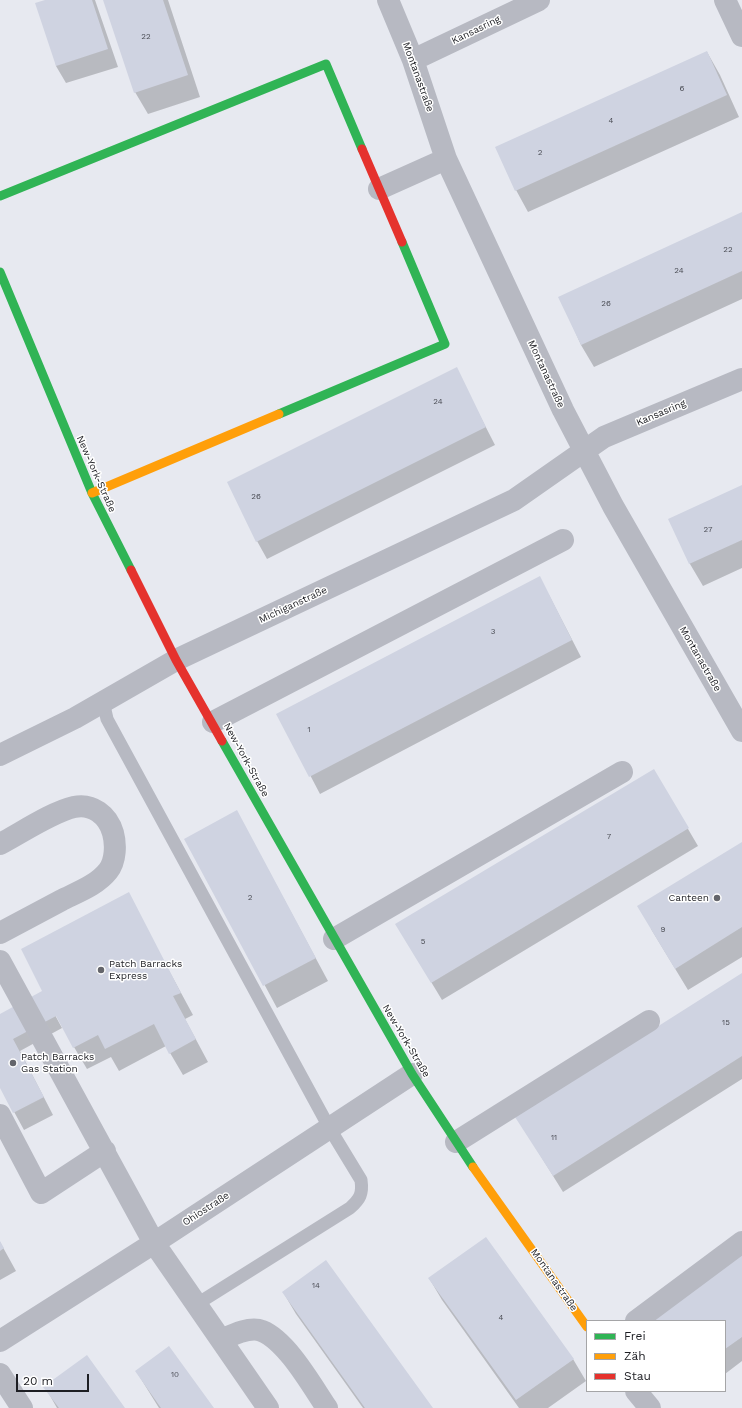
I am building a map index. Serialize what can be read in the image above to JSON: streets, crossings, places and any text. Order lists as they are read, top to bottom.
{
  "streets": {
    "street": [
      "Kansasring",
      "Montanastraße",
      "New-York-Straße",
      "Michiganstraße",
      "Ohiostraße"
    ]
  },
  "crossings": [
    ["Kansasring", "Montanastraße"],
    ["Kansasring", "Michiganstraße"],
    ["Montanastraße", "New-York-Straße"],
    ["Montanastraße", "Michiganstraße"],
    ["New-York-Straße", "Michiganstraße"],
    ["New-York-Straße", "Ohiostraße"]
  ],
  "places": ["Canteen", "Patch Barracks Express", "Patch Barracks Gas Station"],
  "house_numbers": [
    "22",
    "6",
    "4",
    "2",
    "22",
    "24",
    "26",
    "24",
    "26",
    "27",
    "3",
    "1",
    "7",
    "2",
    "9",
    "5",
    "15",
    "11",
    "14",
    "4",
    "10"
  ],
  "legend": ["Frei", "Zäh", "Stau"],
  "scale_bar": "20 m"
}
